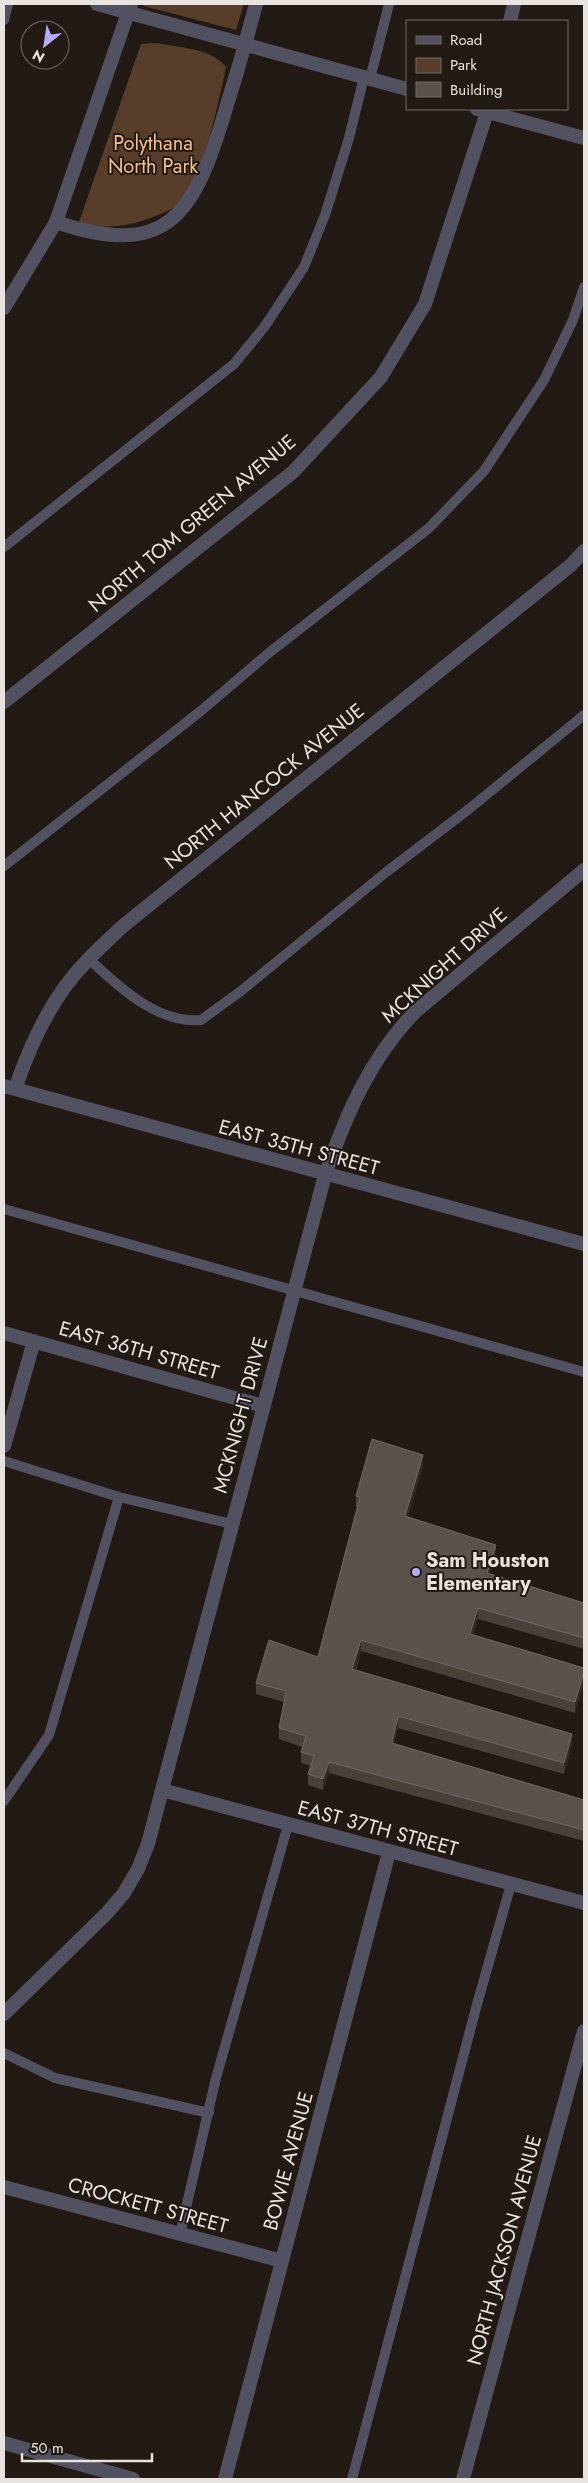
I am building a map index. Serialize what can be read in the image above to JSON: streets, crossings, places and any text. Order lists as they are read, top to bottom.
{
  "streets": {
    "street": [
      "NORTH TOM GREEN AVENUE",
      "NORTH HANCOCK AVENUE",
      "MCKNIGHT DRIVE",
      "EAST 35TH STREET",
      "EAST 36TH STREET",
      "EAST 37TH STREET",
      "BOWIE AVENUE",
      "CROCKETT STREET",
      "NORTH JACKSON AVENUE"
    ]
  },
  "crossings": [
    ["NORTH HANCOCK AVENUE", "EAST 35TH STREET"],
    ["MCKNIGHT DRIVE", "EAST 35TH STREET"],
    ["MCKNIGHT DRIVE", "EAST 36TH STREET"],
    ["MCKNIGHT DRIVE", "EAST 37TH STREET"],
    ["EAST 37TH STREET", "BOWIE AVENUE"],
    ["BOWIE AVENUE", "CROCKETT STREET"]
  ],
  "parks": ["Polythana North Park"],
  "places": ["Sam Houston Elementary"],
  "legend": ["Road", "Park", "Building"],
  "scale_bar": "50 m",
  "north": "bottom left"
}
